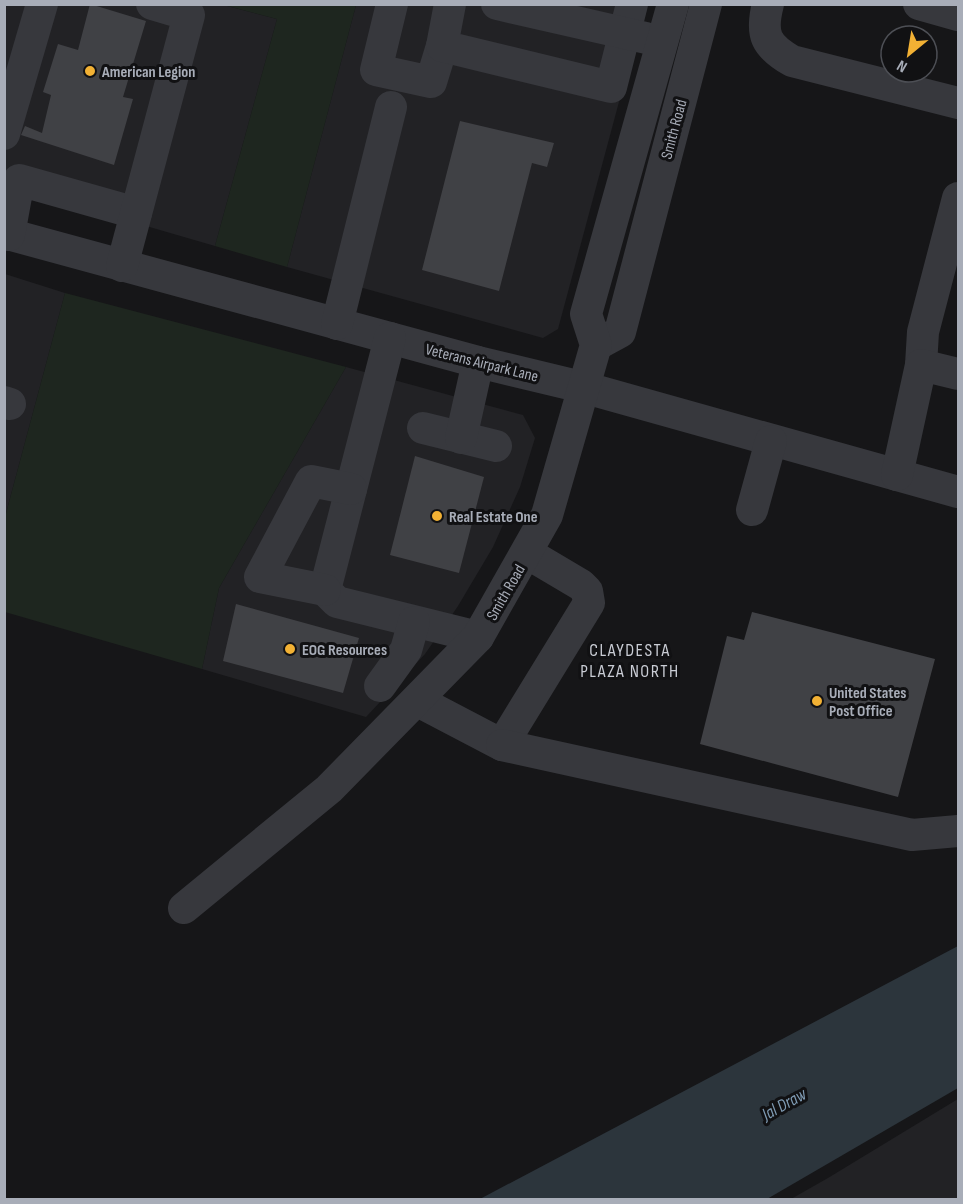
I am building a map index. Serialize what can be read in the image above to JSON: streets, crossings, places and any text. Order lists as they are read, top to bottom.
{
  "streets": {
    "street": ["Smith Road", "Veterans Airpark Lane"]
  },
  "crossings": [
    ["Smith Road", "Veterans Airpark Lane"]
  ],
  "districts": ["CLAYDESTA PLAZA NORTH"],
  "water": ["Jal Draw"],
  "places": [
    "American Legion",
    "Real Estate One",
    "EOG Resources",
    "United States Post Office"
  ],
  "north": "bottom left"
}
